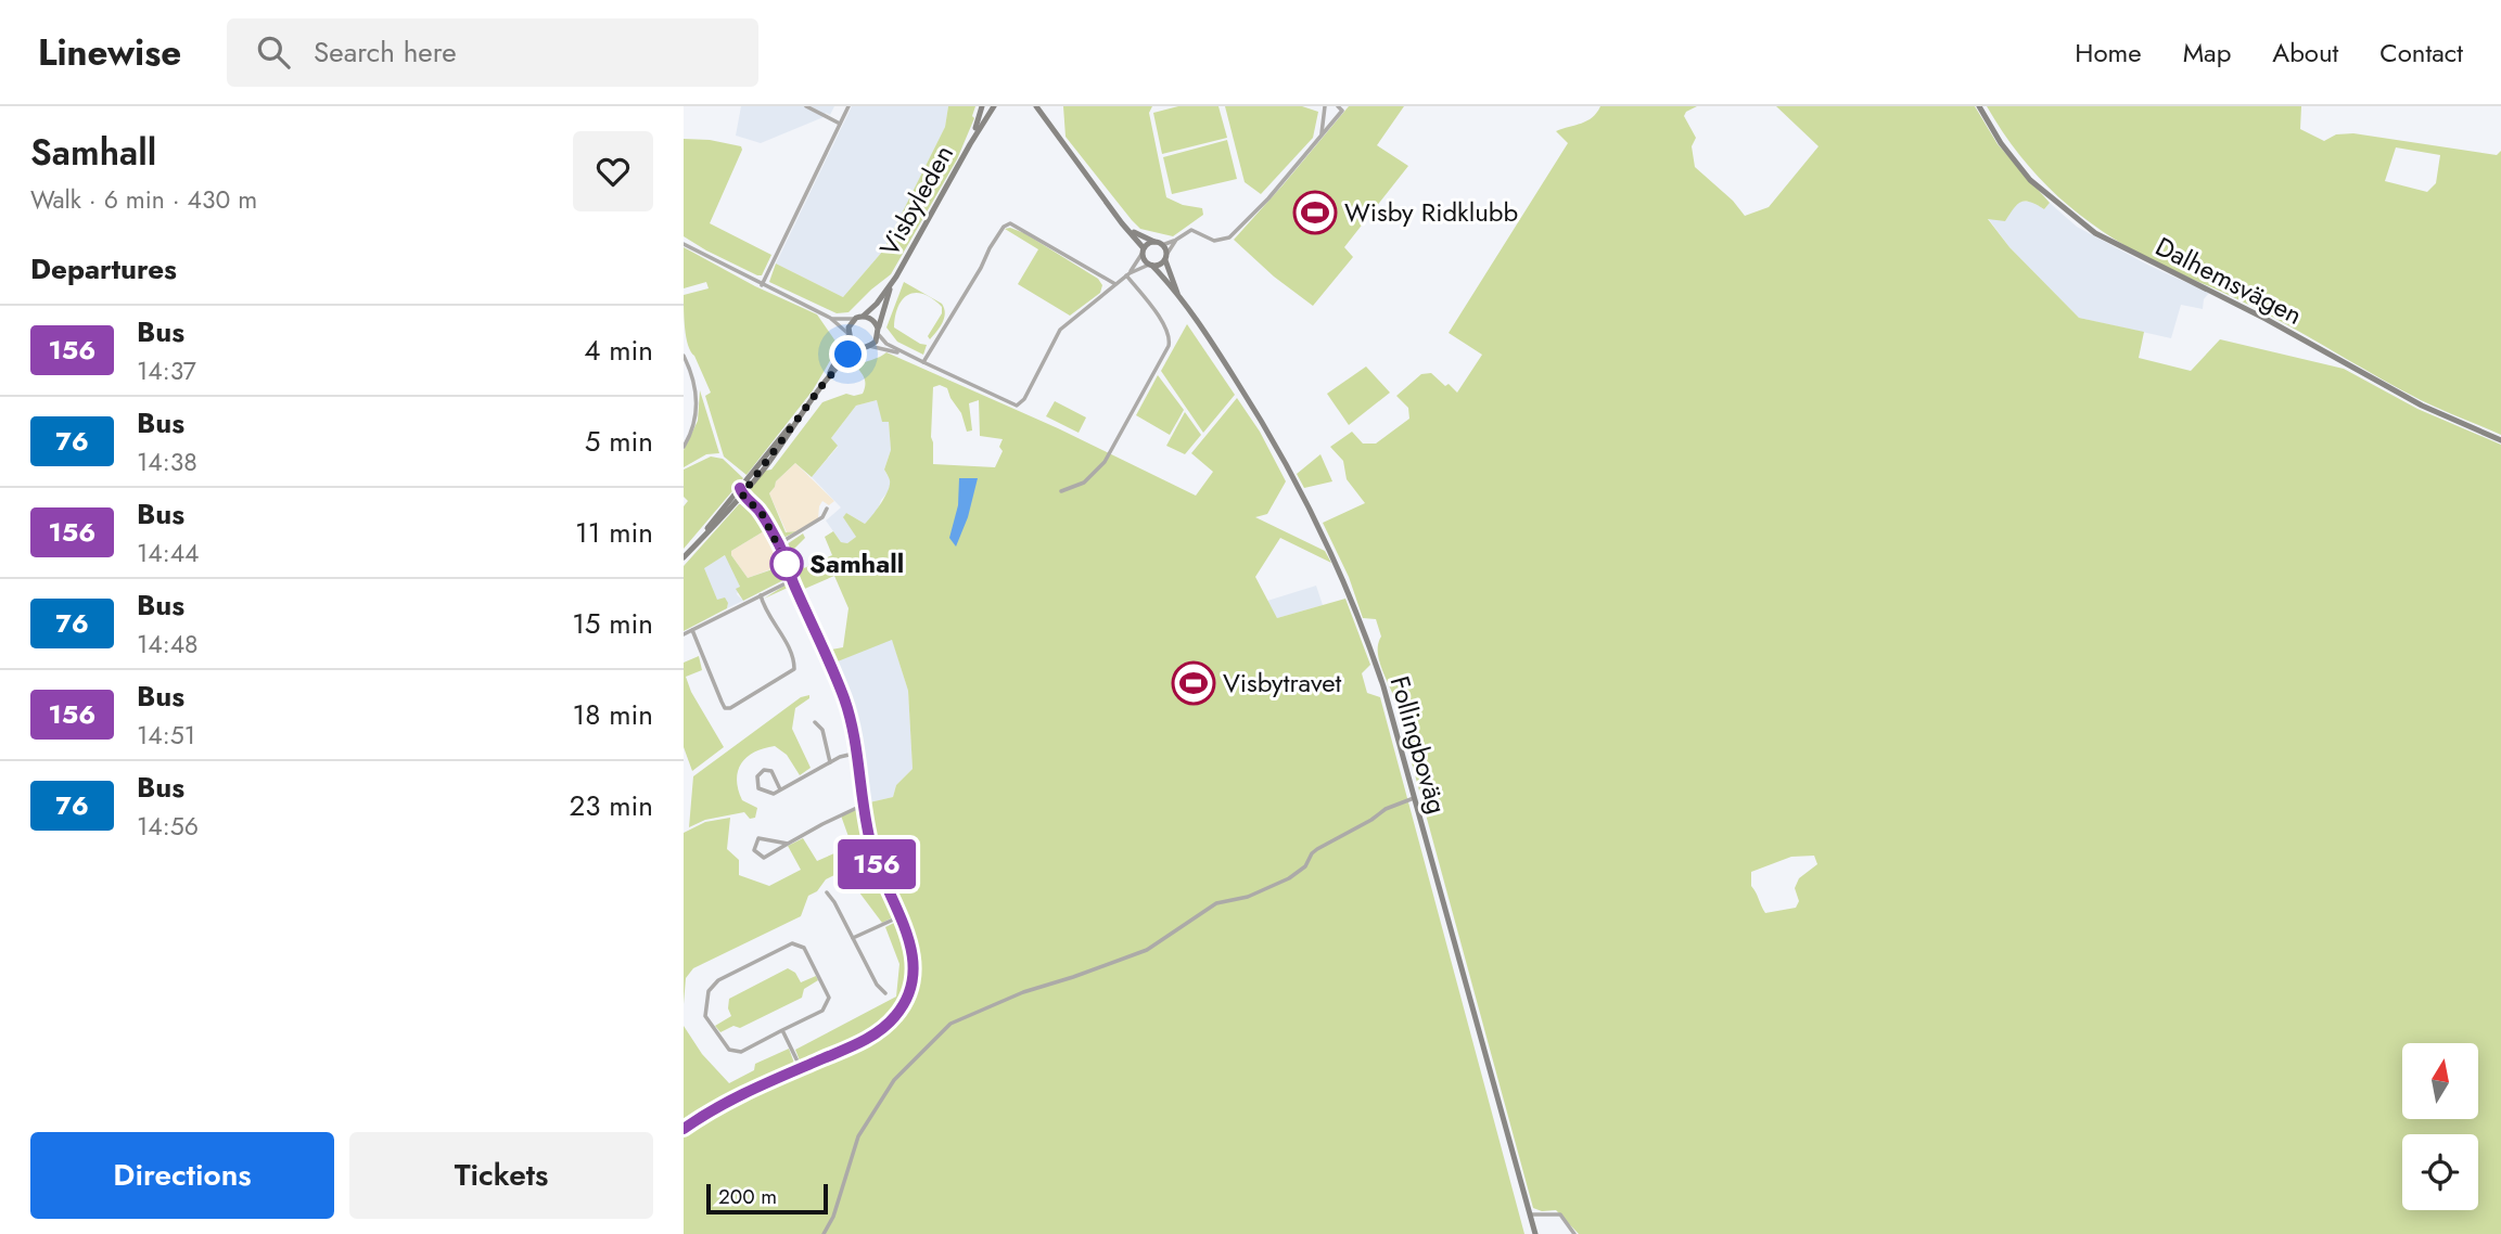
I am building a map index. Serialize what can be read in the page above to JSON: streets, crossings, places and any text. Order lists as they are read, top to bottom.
{
  "streets": {
    "main road": ["Visbyleden", "Dalhemsvägen", "Follingboväg"]
  },
  "places": {
    "sports": ["Wisby Ridklubb", "Visbytravet"],
    "other": ["Samhall"]
  },
  "lines": ["bus line 156"],
  "scale_bar": "200 m",
  "north": "top",
  "page": {
    "header": "Linewise",
    "search": "Search here",
    "nav": [
      "Home",
      "Map",
      "About",
      "Contact"
    ],
    "heading": [
      ["Samhall", "Walk · 6 min · 430 m"],
      "Departures"
    ],
    "on_map": "156",
    "list": [
      {
        "mark": "156",
        "name": "Bus",
        "note": "14:37",
        "value": "4 min"
      },
      {
        "mark": "76",
        "name": "Bus",
        "note": "14:38",
        "value": "5 min"
      },
      {
        "mark": "156",
        "name": "Bus",
        "note": "14:44",
        "value": "11 min"
      },
      {
        "mark": "76",
        "name": "Bus",
        "note": "14:48",
        "value": "15 min"
      },
      {
        "mark": "156",
        "name": "Bus",
        "note": "14:51",
        "value": "18 min"
      },
      {
        "mark": "76",
        "name": "Bus",
        "note": "14:56",
        "value": "23 min"
      }
    ],
    "buttons": ["Directions", "Tickets"],
    "scale": "200 m"
  }
}
